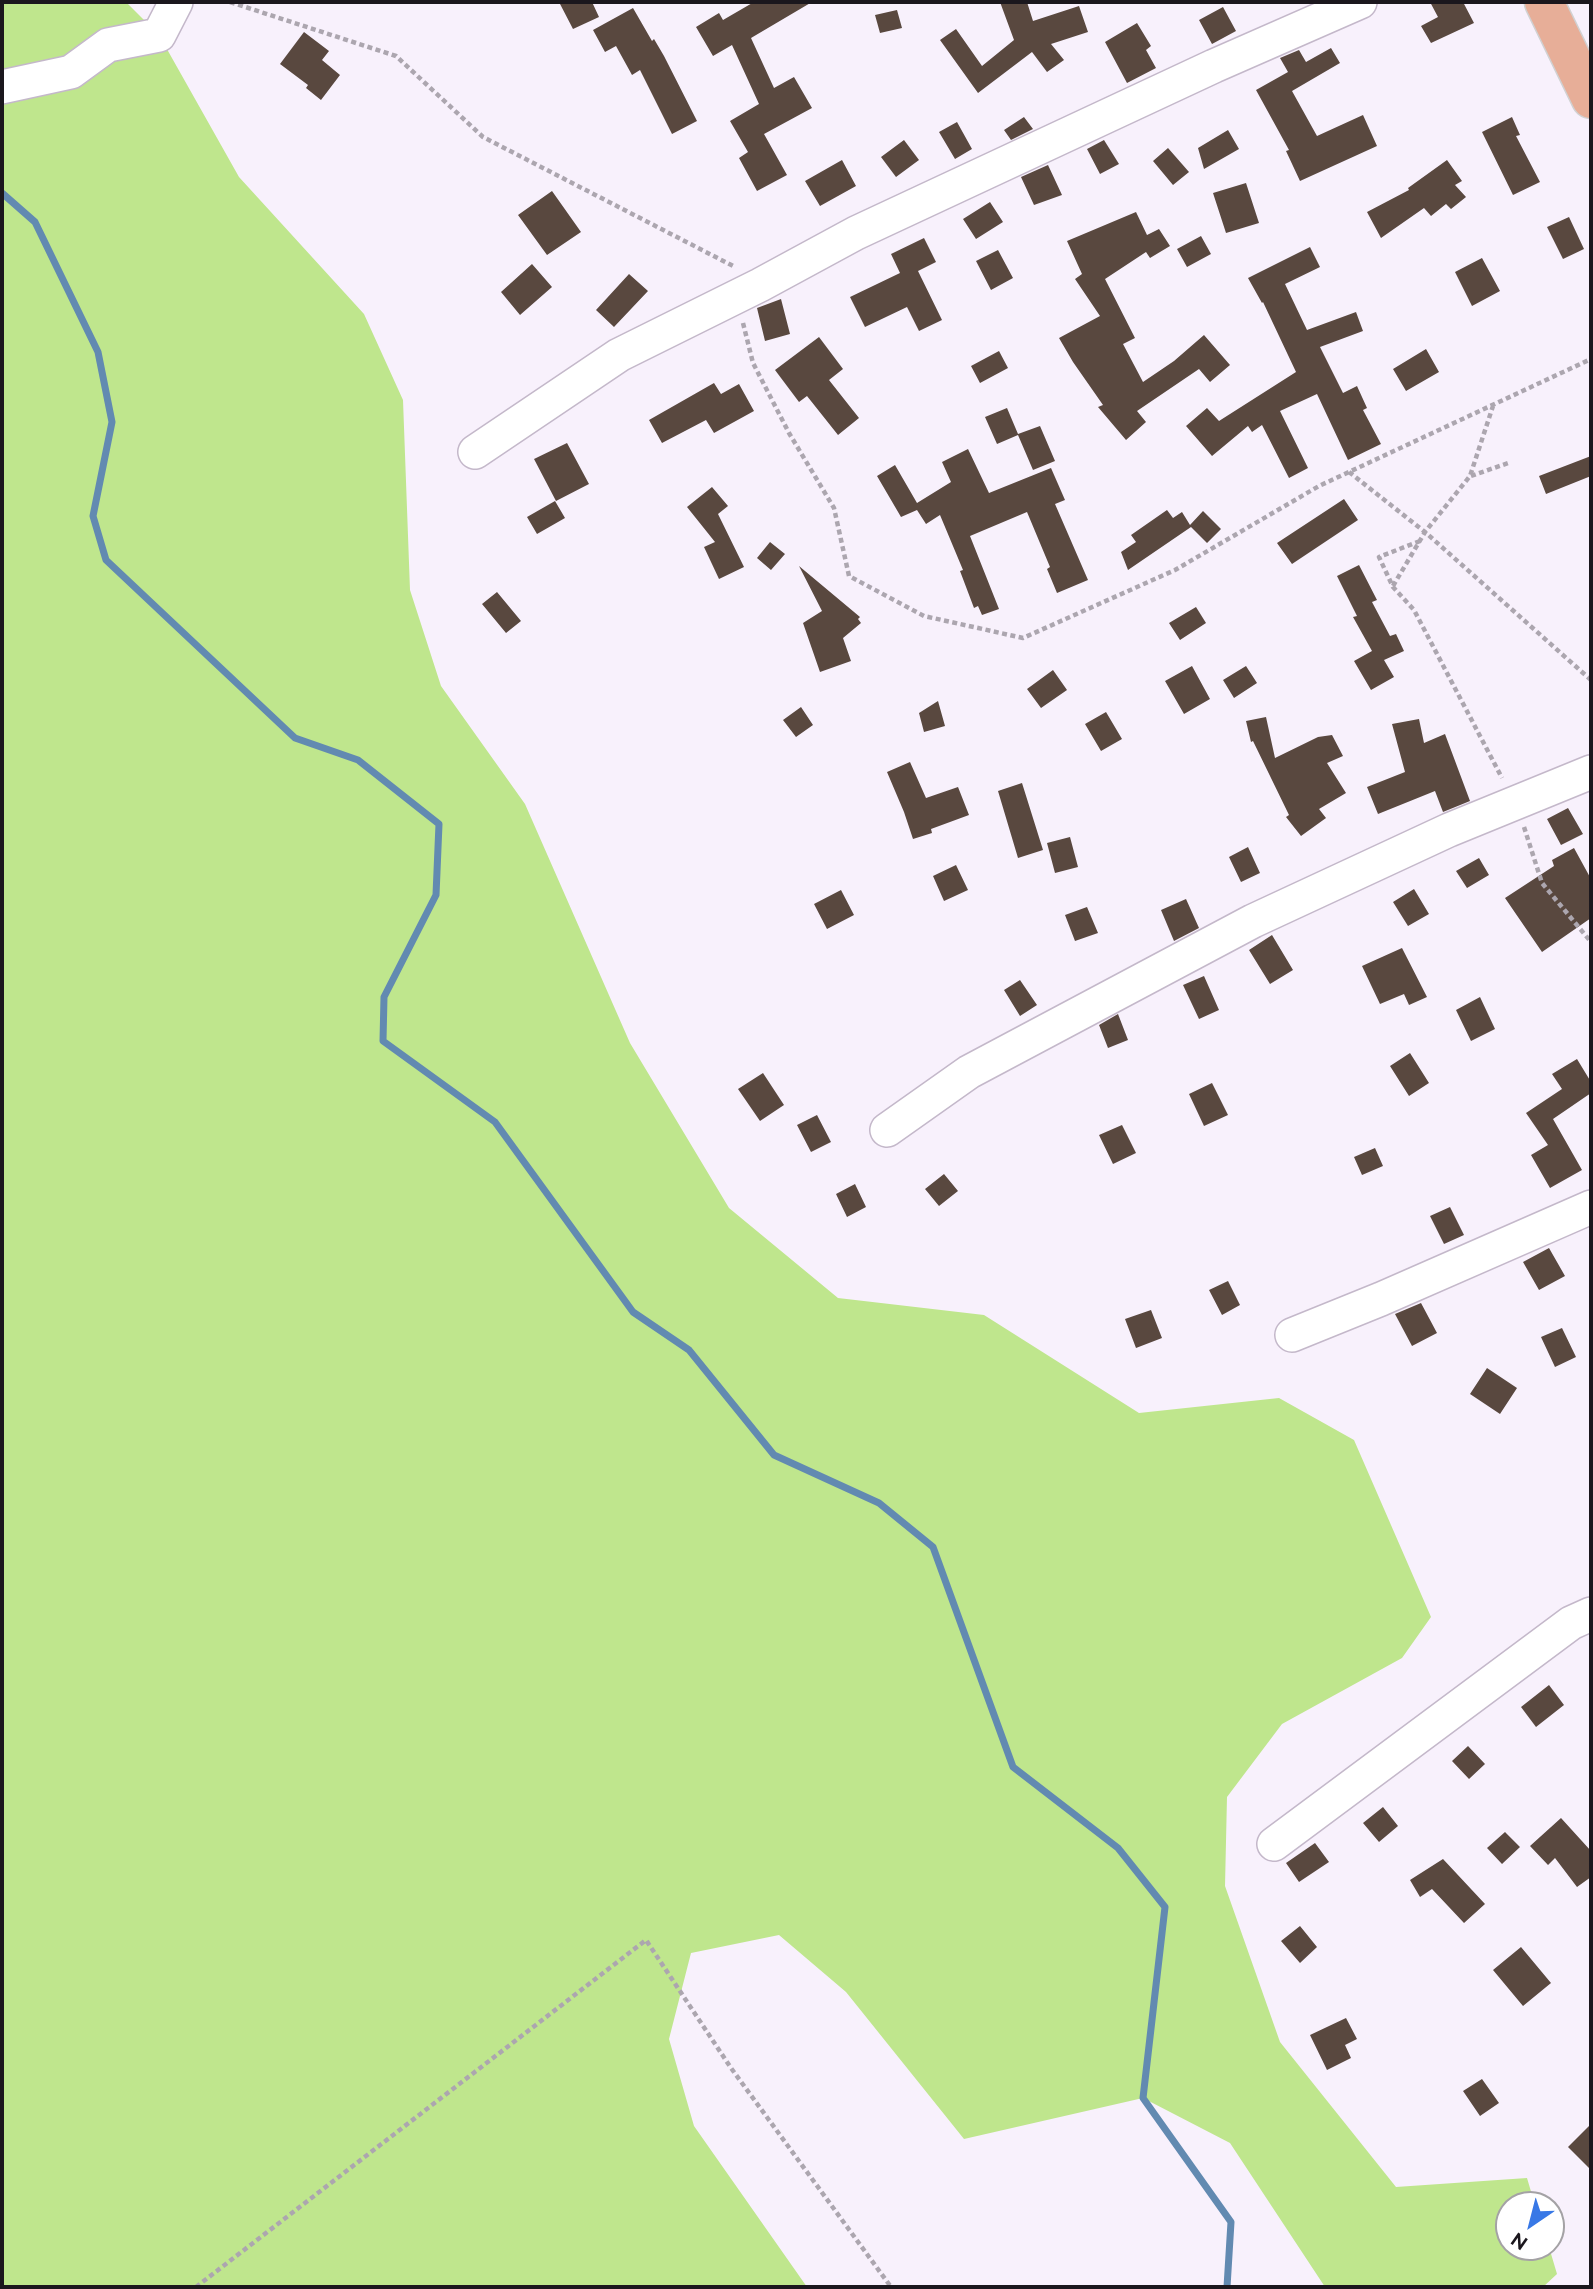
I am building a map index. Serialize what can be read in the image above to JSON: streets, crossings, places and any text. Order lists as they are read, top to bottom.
{
  "north": "bottom left"
}
